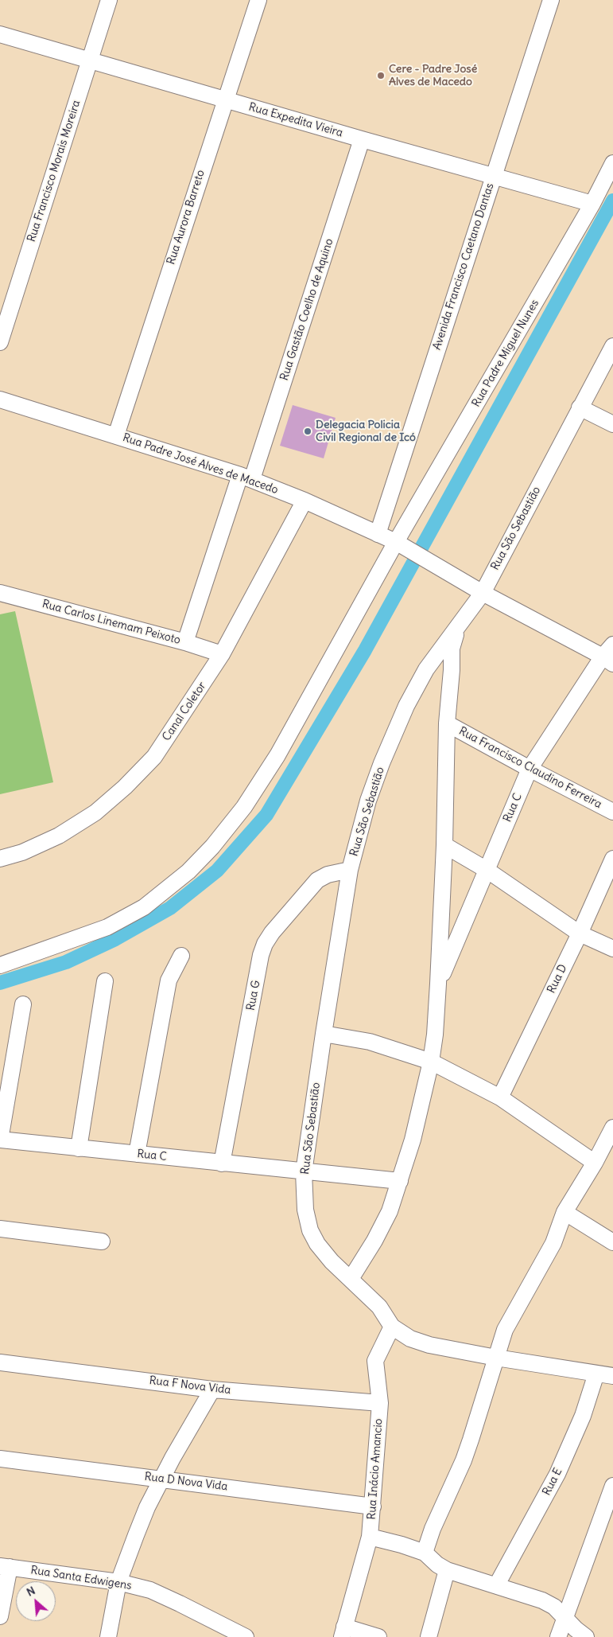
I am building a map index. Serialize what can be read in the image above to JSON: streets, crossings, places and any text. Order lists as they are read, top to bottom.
{
  "streets": {
    "street": [
      "Rua Expedita Vieira",
      "Rua Francisco Morais Moreira",
      "Rua Aurora Barreto",
      "Avenida Francisco Caetano Dantas",
      "Rua Gastão Coelho de Aquino",
      "Rua Padre Miguel Nunes",
      "Rua Padre José Alves de Macedo",
      "Rua São Sebastião",
      "Rua Carlos Linemam Peixoto",
      "Canal Coletor",
      "Rua Francisco Claudino Ferreira",
      "Rua C",
      "Rua D",
      "Rua G",
      "Rua F Nova Vida",
      "Rua Inácio Amancio",
      "Rua D Nova Vida",
      "Rua E",
      "Rua Santa Edwigens"
    ]
  },
  "crossings": [
    ["Rua Expedita Vieira", "Rua Francisco Morais Moreira"],
    ["Rua Expedita Vieira", "Rua Aurora Barreto"],
    ["Rua Expedita Vieira", "Avenida Francisco Caetano Dantas"],
    ["Rua Expedita Vieira", "Rua Gastão Coelho de Aquino"],
    ["Rua Expedita Vieira", "Rua Padre Miguel Nunes"],
    ["Rua Aurora Barreto", "Rua Padre José Alves de Macedo"],
    ["Avenida Francisco Caetano Dantas", "Rua Padre José Alves de Macedo"],
    ["Rua Gastão Coelho de Aquino", "Rua Padre José Alves de Macedo"],
    ["Rua Gastão Coelho de Aquino", "Rua Carlos Linemam Peixoto"],
    ["Rua Padre Miguel Nunes", "Rua Padre José Alves de Macedo"],
    ["Rua Padre José Alves de Macedo", "Rua São Sebastião"],
    ["Rua Padre José Alves de Macedo", "Canal Coletor"],
    ["Rua Padre José Alves de Macedo", "Rua C"],
    ["Rua São Sebastião", "Rua C"],
    ["Rua São Sebastião", "Rua G"],
    ["Rua São Sebastião", "Rua Inácio Amancio"],
    ["Rua Carlos Linemam Peixoto", "Canal Coletor"],
    ["Rua Francisco Claudino Ferreira", "Rua C"],
    ["Rua C", "Rua G"],
    ["Rua F Nova Vida", "Rua Inácio Amancio"],
    ["Rua Inácio Amancio", "Rua D Nova Vida"]
  ],
  "places": ["Cere - Padre José Alves de Macedo", "Delegacia Policia Civil Regional de Icó"],
  "north": "top left"
}
